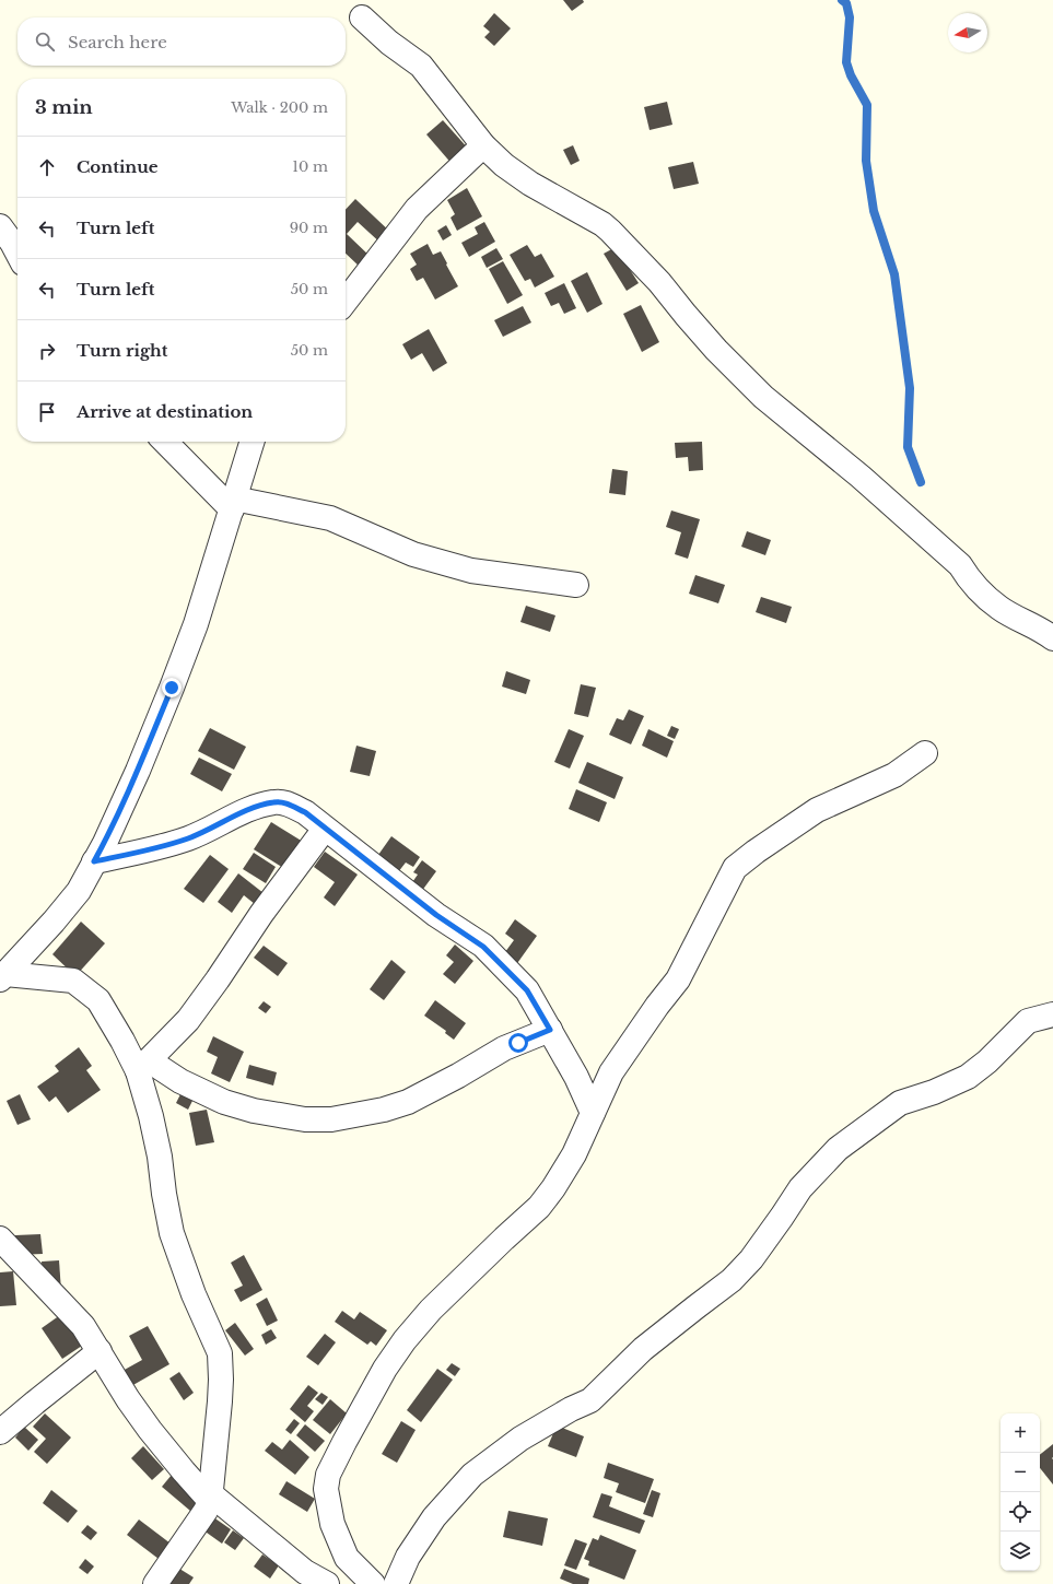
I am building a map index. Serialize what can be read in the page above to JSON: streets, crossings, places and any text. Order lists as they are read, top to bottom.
{
  "north": "left",
  "page": {
    "search": "Search here",
    "heading": ["3 min", "Walk · 200 m"],
    "list": [
      ["Continue", "10 m"],
      ["Turn left", "90 m"],
      ["Turn left", "50 m"],
      ["Turn right", "50 m"],
      "Arrive at destination"
    ],
    "map_buttons": ["+", "−"]
  }
}
